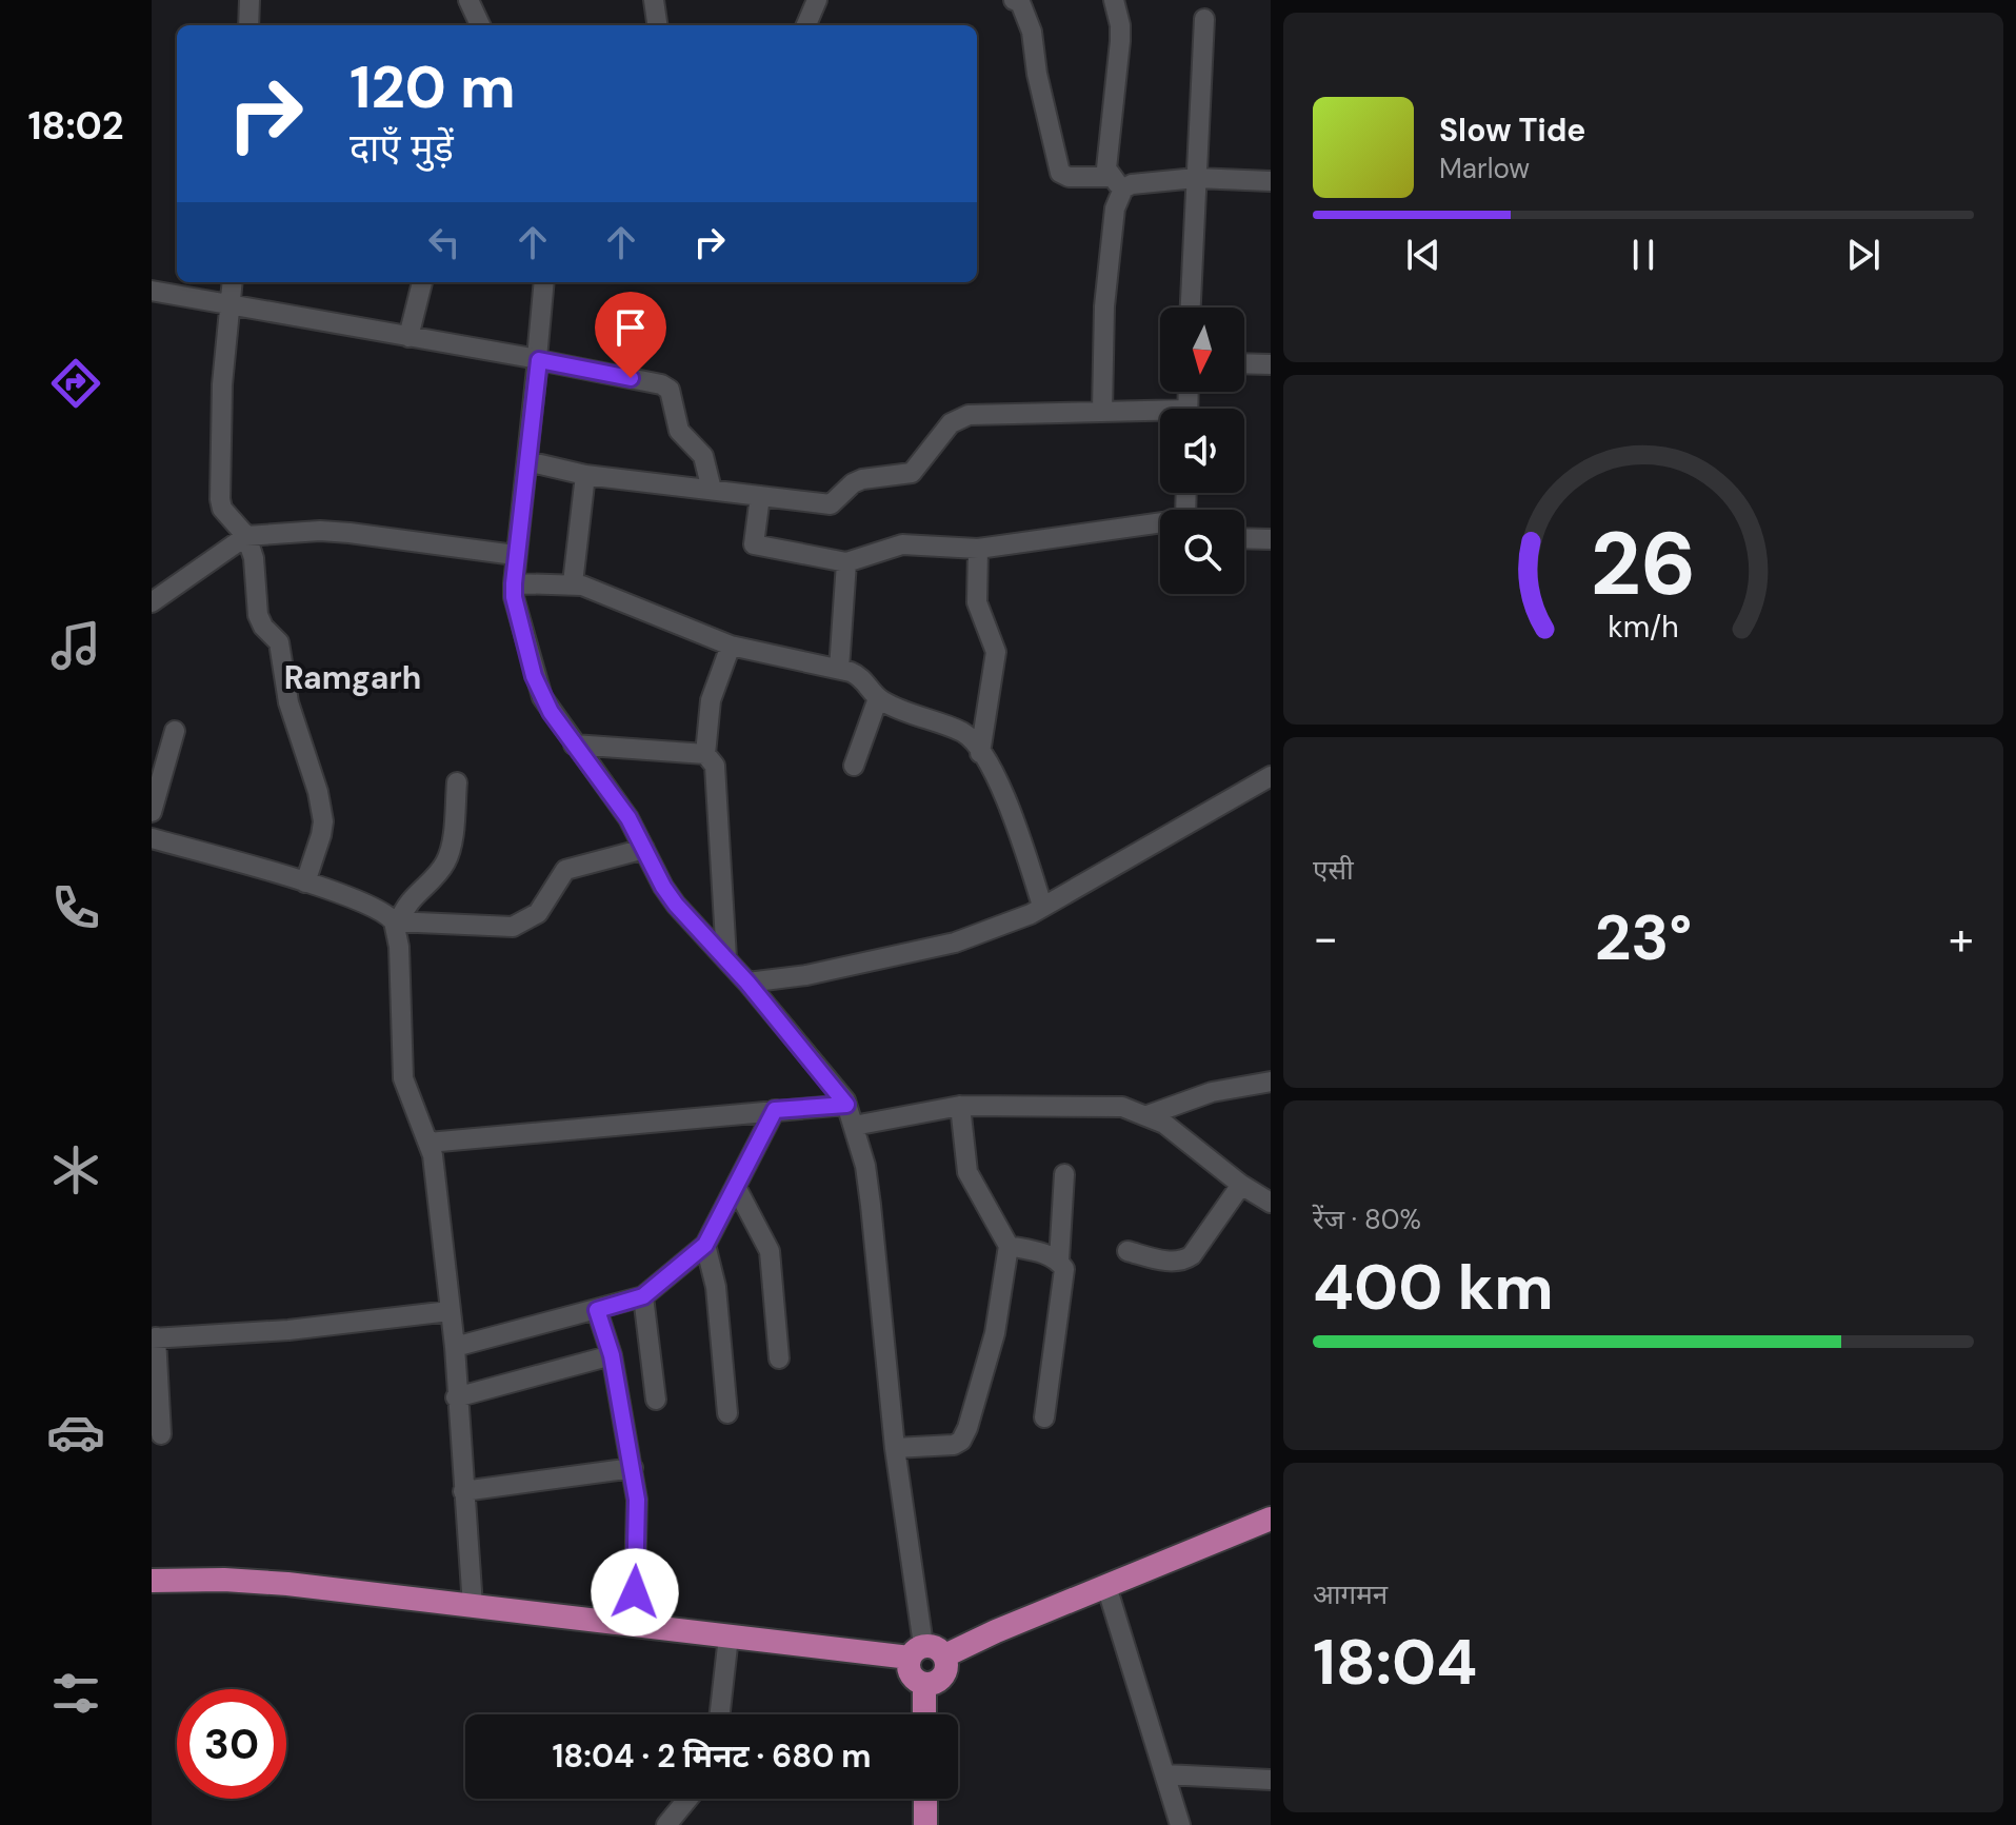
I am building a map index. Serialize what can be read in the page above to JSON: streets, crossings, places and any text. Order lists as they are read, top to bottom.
{
  "districts": ["Ramgarh"],
  "north": "bottom",
  "page": {
    "tabs": "18:02",
    "turn": ["120 m", "दाएँ मुड़ें"],
    "song": ["Slow Tide", "Marlow"],
    "tile": [
      "एसी",
      ["रेंज · 80%", "400 km"],
      ["आगमन", "18:04"]
    ],
    "heat": ["−", "23°", "+"],
    "limit": "30",
    "trip": "18:04 · 2 मिनट · 680 m",
    "gauge": ["26", "km/h"]
  }
}
